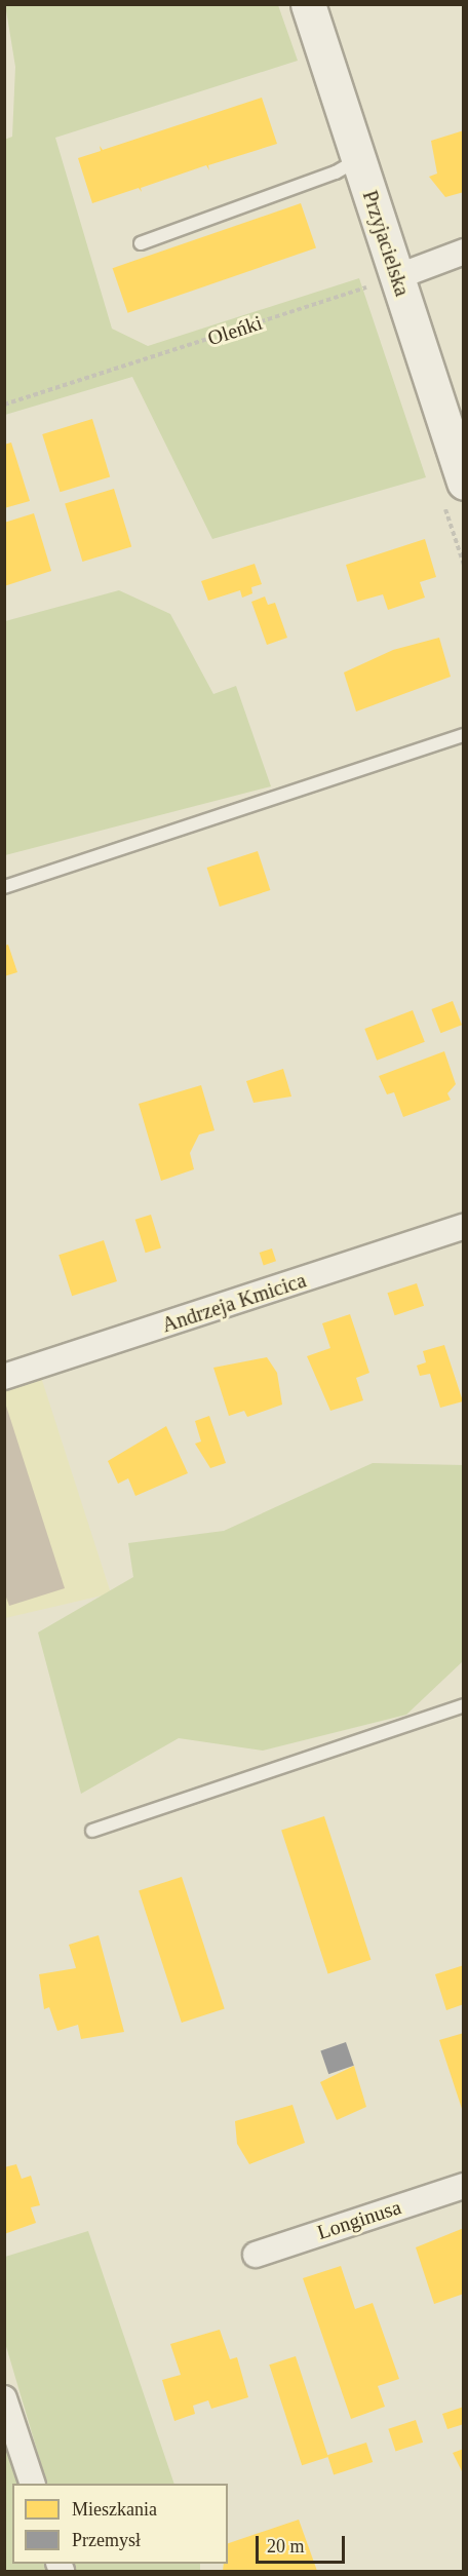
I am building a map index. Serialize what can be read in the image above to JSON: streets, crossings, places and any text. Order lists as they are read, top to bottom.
{
  "streets": {
    "street": ["Przyjacielska", "Andrzeja Kmicica", "Longinusa"],
    "path": ["Oleńki"]
  },
  "crossings": [
    ["Przyjacielska", "Oleńki"]
  ],
  "legend": ["Mieszkania", "Przemysł"],
  "scale_bar": "20 m"
}
